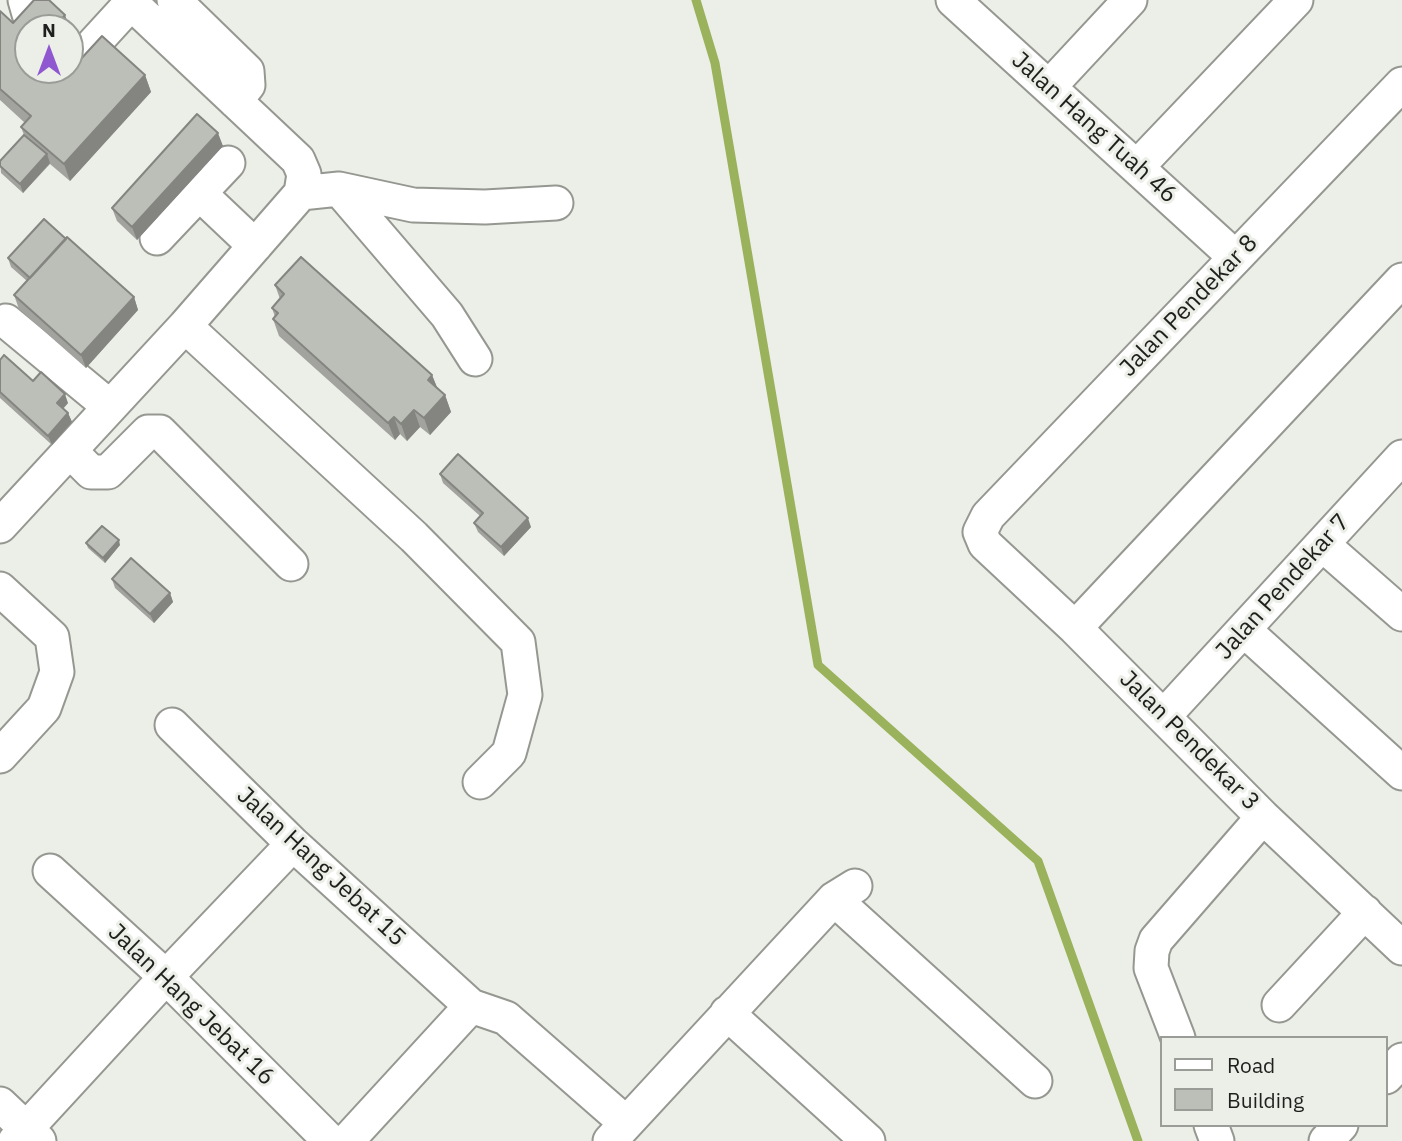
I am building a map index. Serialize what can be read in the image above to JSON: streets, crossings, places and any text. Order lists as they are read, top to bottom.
{
  "streets": {
    "street": [
      "Jalan Hang Tuah 46",
      "Jalan Pendekar 8",
      "Jalan Pendekar 7",
      "Jalan Pendekar 3",
      "Jalan Hang Jebat 15",
      "Jalan Hang Jebat 16"
    ]
  },
  "crossings": [
    ["Jalan Hang Tuah 46", "Jalan Pendekar 8"],
    ["Jalan Pendekar 8", "Jalan Pendekar 3"],
    ["Jalan Pendekar 7", "Jalan Pendekar 3"]
  ],
  "legend": ["Road", "Building"],
  "north": "top"
}
